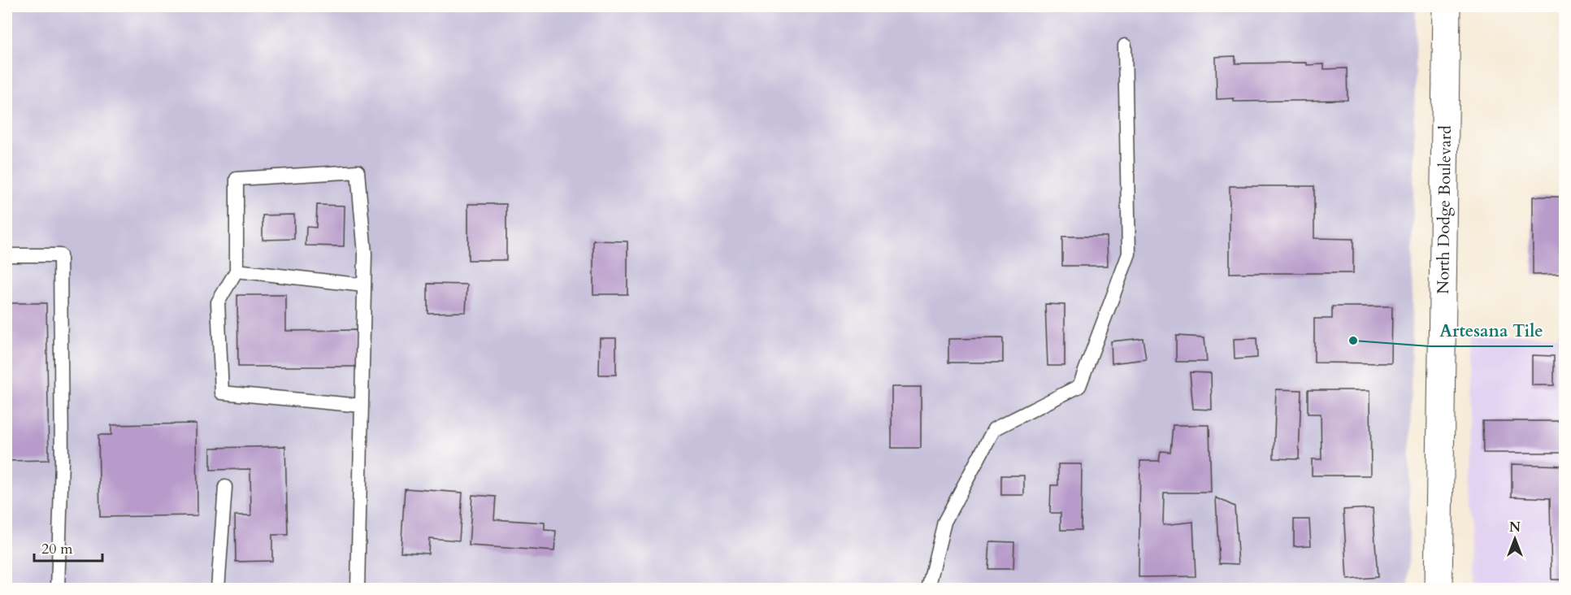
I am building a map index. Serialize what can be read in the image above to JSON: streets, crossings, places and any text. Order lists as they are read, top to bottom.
{
  "streets": {
    "street": ["North Dodge Boulevard"]
  },
  "places": ["Artesana Tile"],
  "scale_bar": "20 m",
  "north": "top"
}
